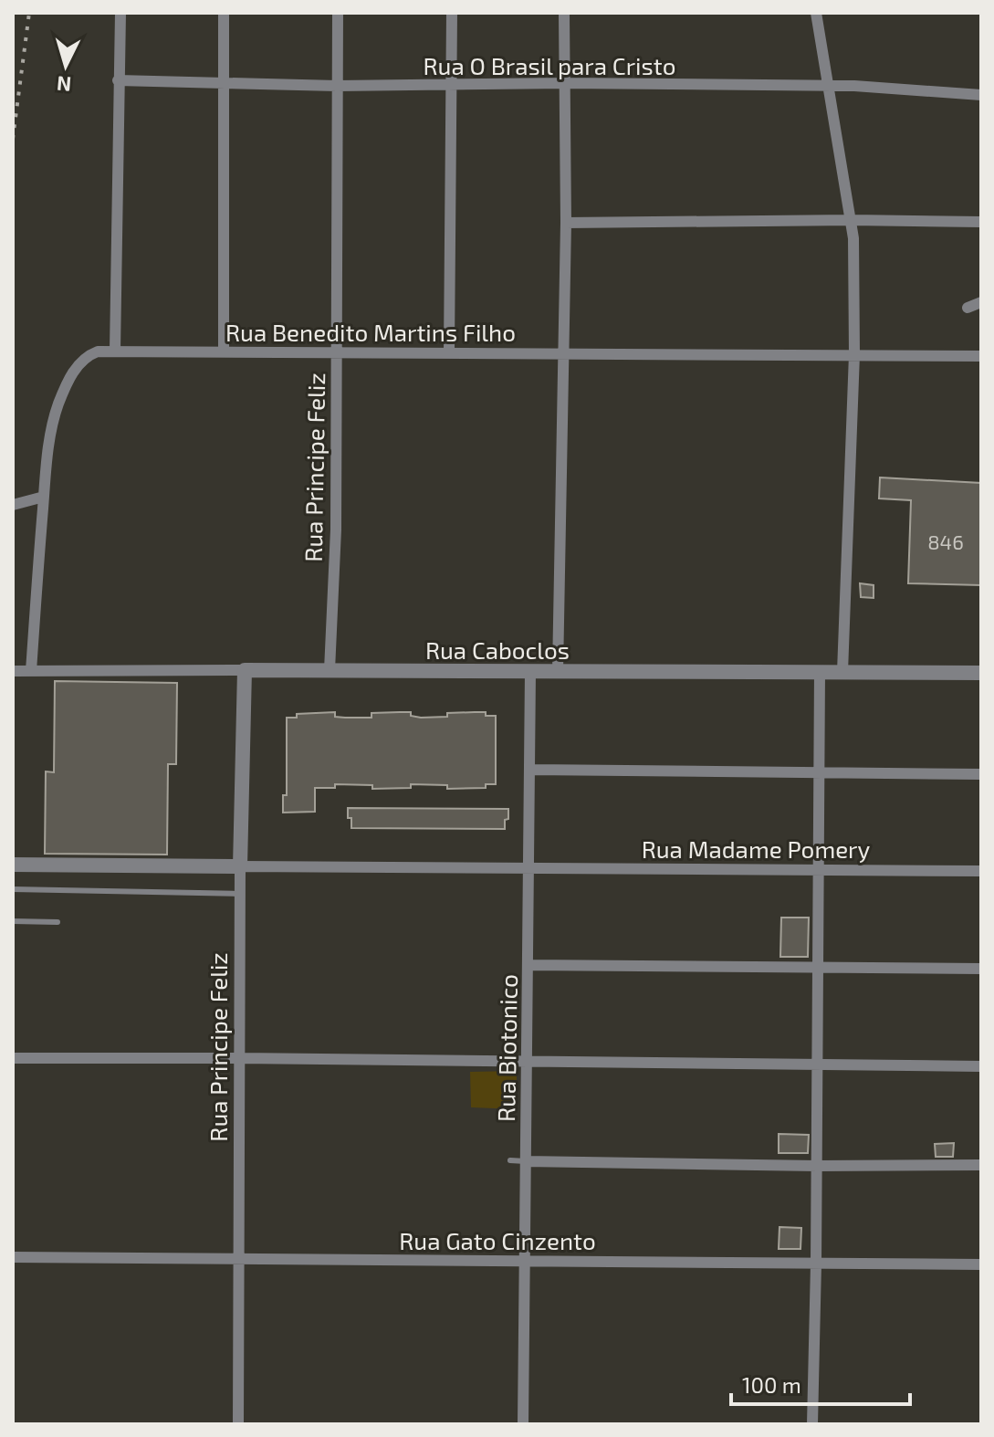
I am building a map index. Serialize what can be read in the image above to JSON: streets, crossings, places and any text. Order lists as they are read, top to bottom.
{
  "streets": {
    "street": [
      "Rua O Brasil para Cristo",
      "Rua Benedito Martins Filho",
      "Rua Principe Feliz",
      "Rua Caboclos",
      "Rua Madame Pomery",
      "Rua Biotonico",
      "Rua Gato Cinzento"
    ]
  },
  "crossings": [
    ["Rua O Brasil para Cristo", "Rua Principe Feliz"],
    ["Rua Benedito Martins Filho", "Rua Principe Feliz"],
    ["Rua Benedito Martins Filho", "Rua Caboclos"],
    ["Rua Principe Feliz", "Rua Caboclos"],
    ["Rua Principe Feliz", "Rua Madame Pomery"],
    ["Rua Principe Feliz", "Rua Gato Cinzento"],
    ["Rua Caboclos", "Rua Biotonico"],
    ["Rua Madame Pomery", "Rua Biotonico"],
    ["Rua Biotonico", "Rua Gato Cinzento"]
  ],
  "house_numbers": ["846"],
  "scale_bar": "100 m",
  "north": "bottom"
}
